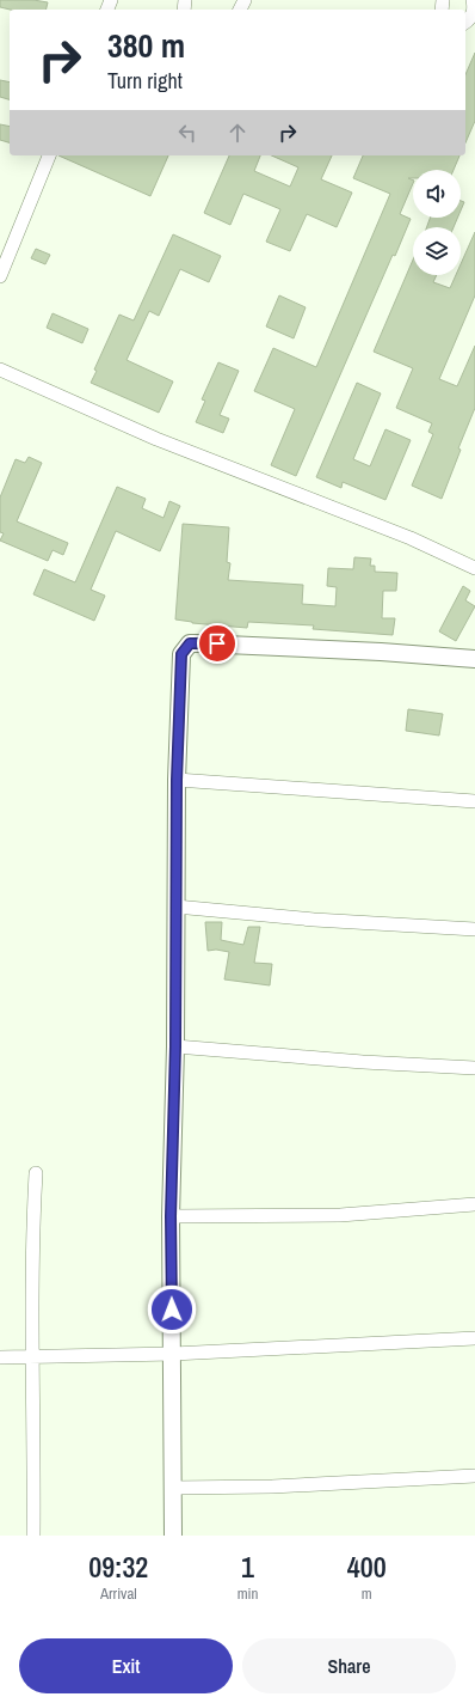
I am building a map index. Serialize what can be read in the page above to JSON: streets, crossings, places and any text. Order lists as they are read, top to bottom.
{
  "page": {
    "turn": ["380 m", "Turn right"],
    "eta": [
      "09:32",
      "Arrival",
      "1",
      "min",
      "400",
      "m"
    ],
    "buttons": ["Exit", "Share"]
  }
}
